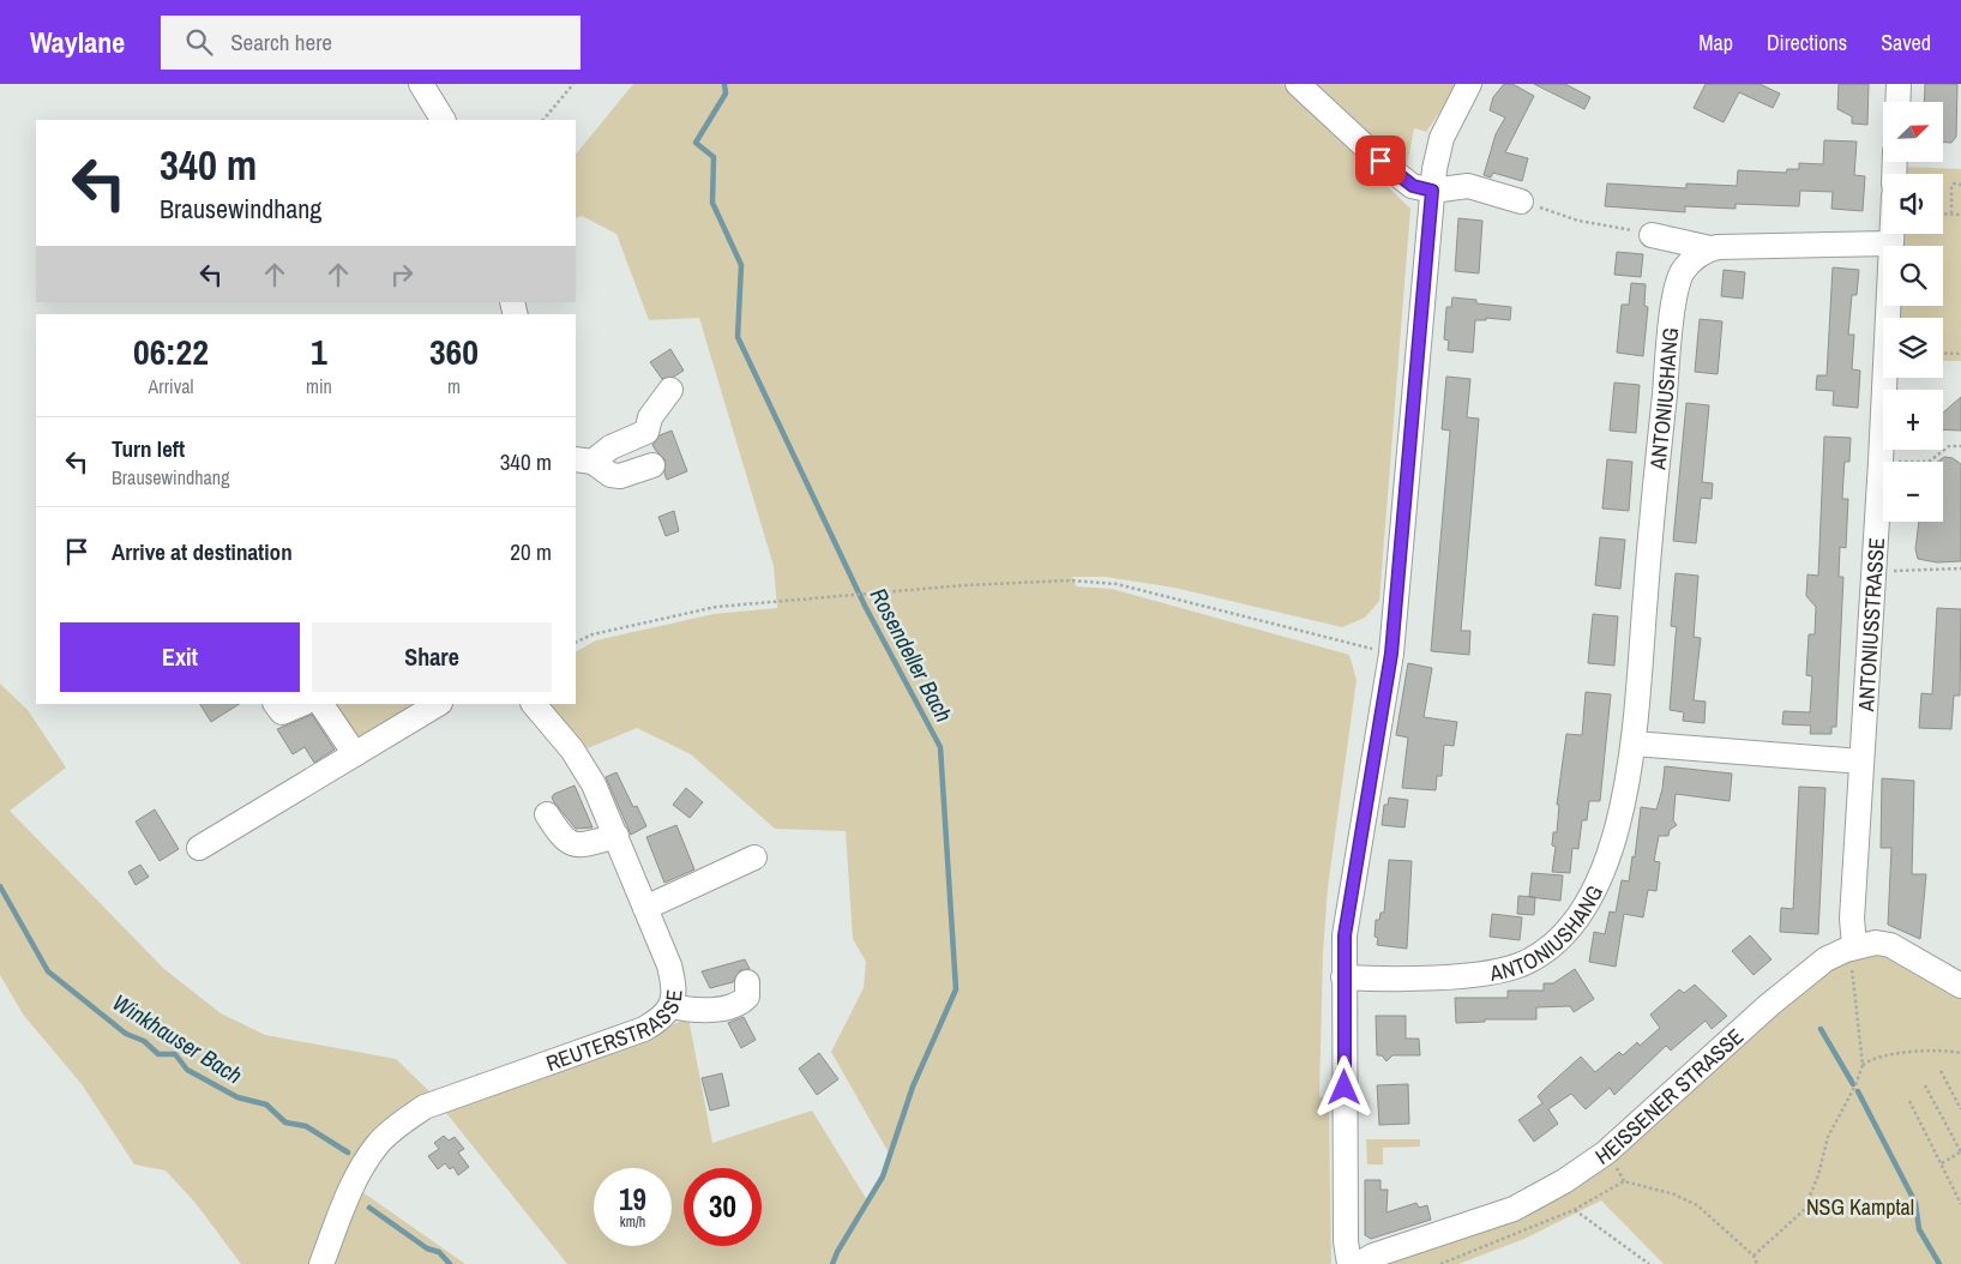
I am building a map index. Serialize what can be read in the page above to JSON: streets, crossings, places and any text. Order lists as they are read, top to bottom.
{
  "streets": {
    "street": [
      "ANTONIUSHANG",
      "ANTONIUSSTRASSE",
      "REUTERSTRASSE",
      "HEISSENER STRASSE"
    ]
  },
  "crossings": [
    ["ANTONIUSHANG", "ANTONIUSSTRASSE"],
    ["ANTONIUSSTRASSE", "HEISSENER STRASSE"]
  ],
  "water": ["Rosendeller Bach", "Winkhauser Bach"],
  "parks": ["NSG Kamptal"],
  "north": "top right",
  "page": {
    "header": "Waylane",
    "search": "Search here",
    "nav": ["Map", "Directions", "Saved"],
    "map_buttons": ["+", "−"],
    "turn": ["340 m", "Brausewindhang"],
    "eta": [
      "06:22",
      "Arrival",
      "1",
      "min",
      "360",
      "m"
    ],
    "list": [
      {
        "name": "Turn left",
        "note": "Brausewindhang",
        "value": "340 m"
      },
      {
        "name": "Arrive at destination",
        "value": "20 m"
      }
    ],
    "buttons": ["Exit", "Share"],
    "speed": "19 km/h",
    "limit": "30"
  }
}
